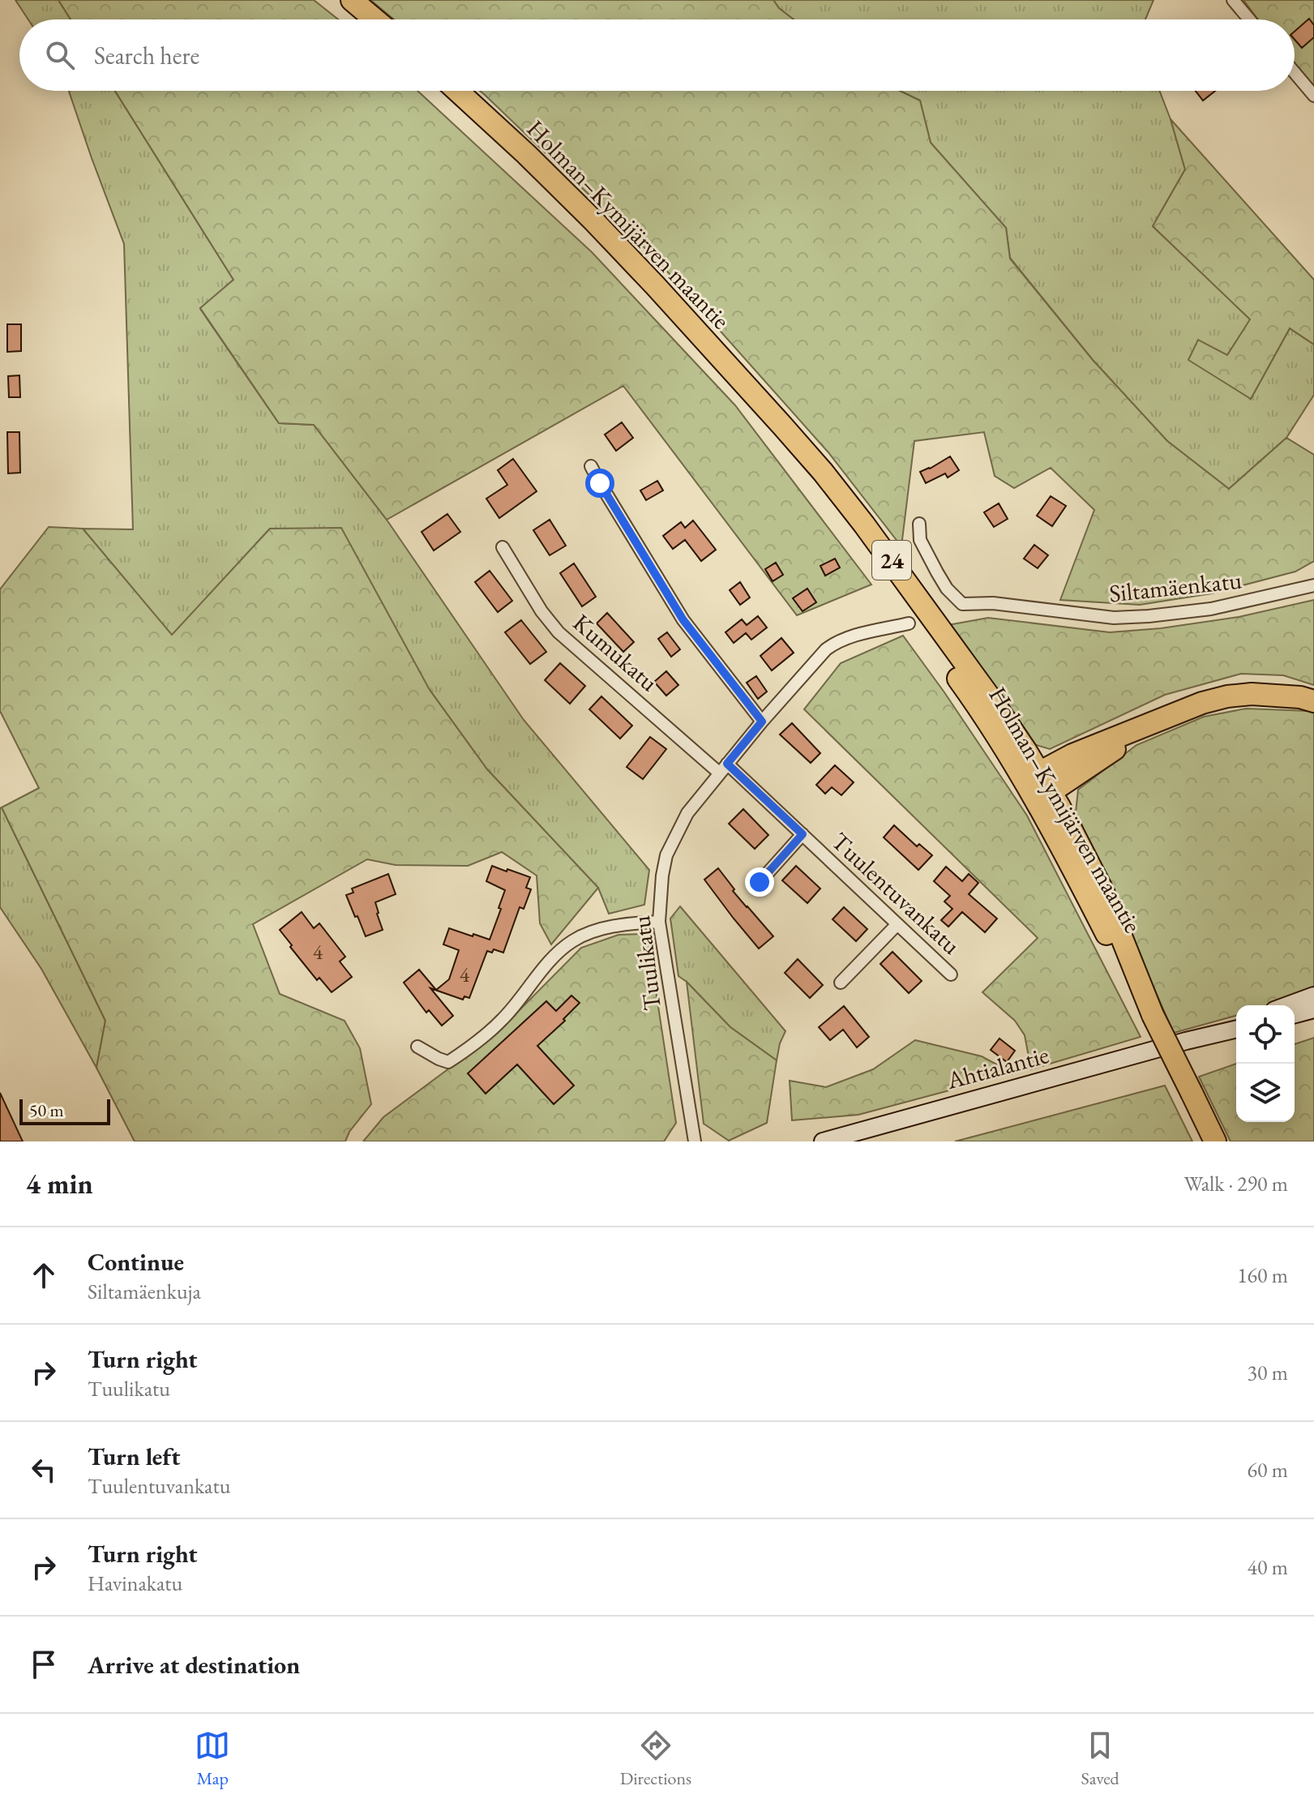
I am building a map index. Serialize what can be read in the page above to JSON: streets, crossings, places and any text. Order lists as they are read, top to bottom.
{
  "streets": {
    "highway": ["Holman–Kymijärven maantie", "24"],
    "main road": ["Ahtialantie"],
    "street": [
      "Siltamäenkatu",
      "Kumukatu",
      "Tuulentuvankatu",
      "Tuulikatu"
    ]
  },
  "crossings": [
    ["Kumukatu", "Tuulentuvankatu"],
    ["Kumukatu", "Tuulikatu"],
    ["Tuulentuvankatu", "Tuulikatu"]
  ],
  "house_numbers": ["4", "4"],
  "scale_bar": "50 m",
  "page": {
    "search": "Search here",
    "scale": "50 m",
    "heading": ["4 min", "Walk · 290 m"],
    "list": [
      ["Continue", "Siltamäenkuja", "160 m"],
      ["Turn right", "Tuulikatu", "30 m"],
      ["Turn left", "Tuulentuvankatu", "60 m"],
      ["Turn right", "Havinakatu", "40 m"],
      "Arrive at destination"
    ],
    "nav": ["Map", "Directions", "Saved"]
  }
}
